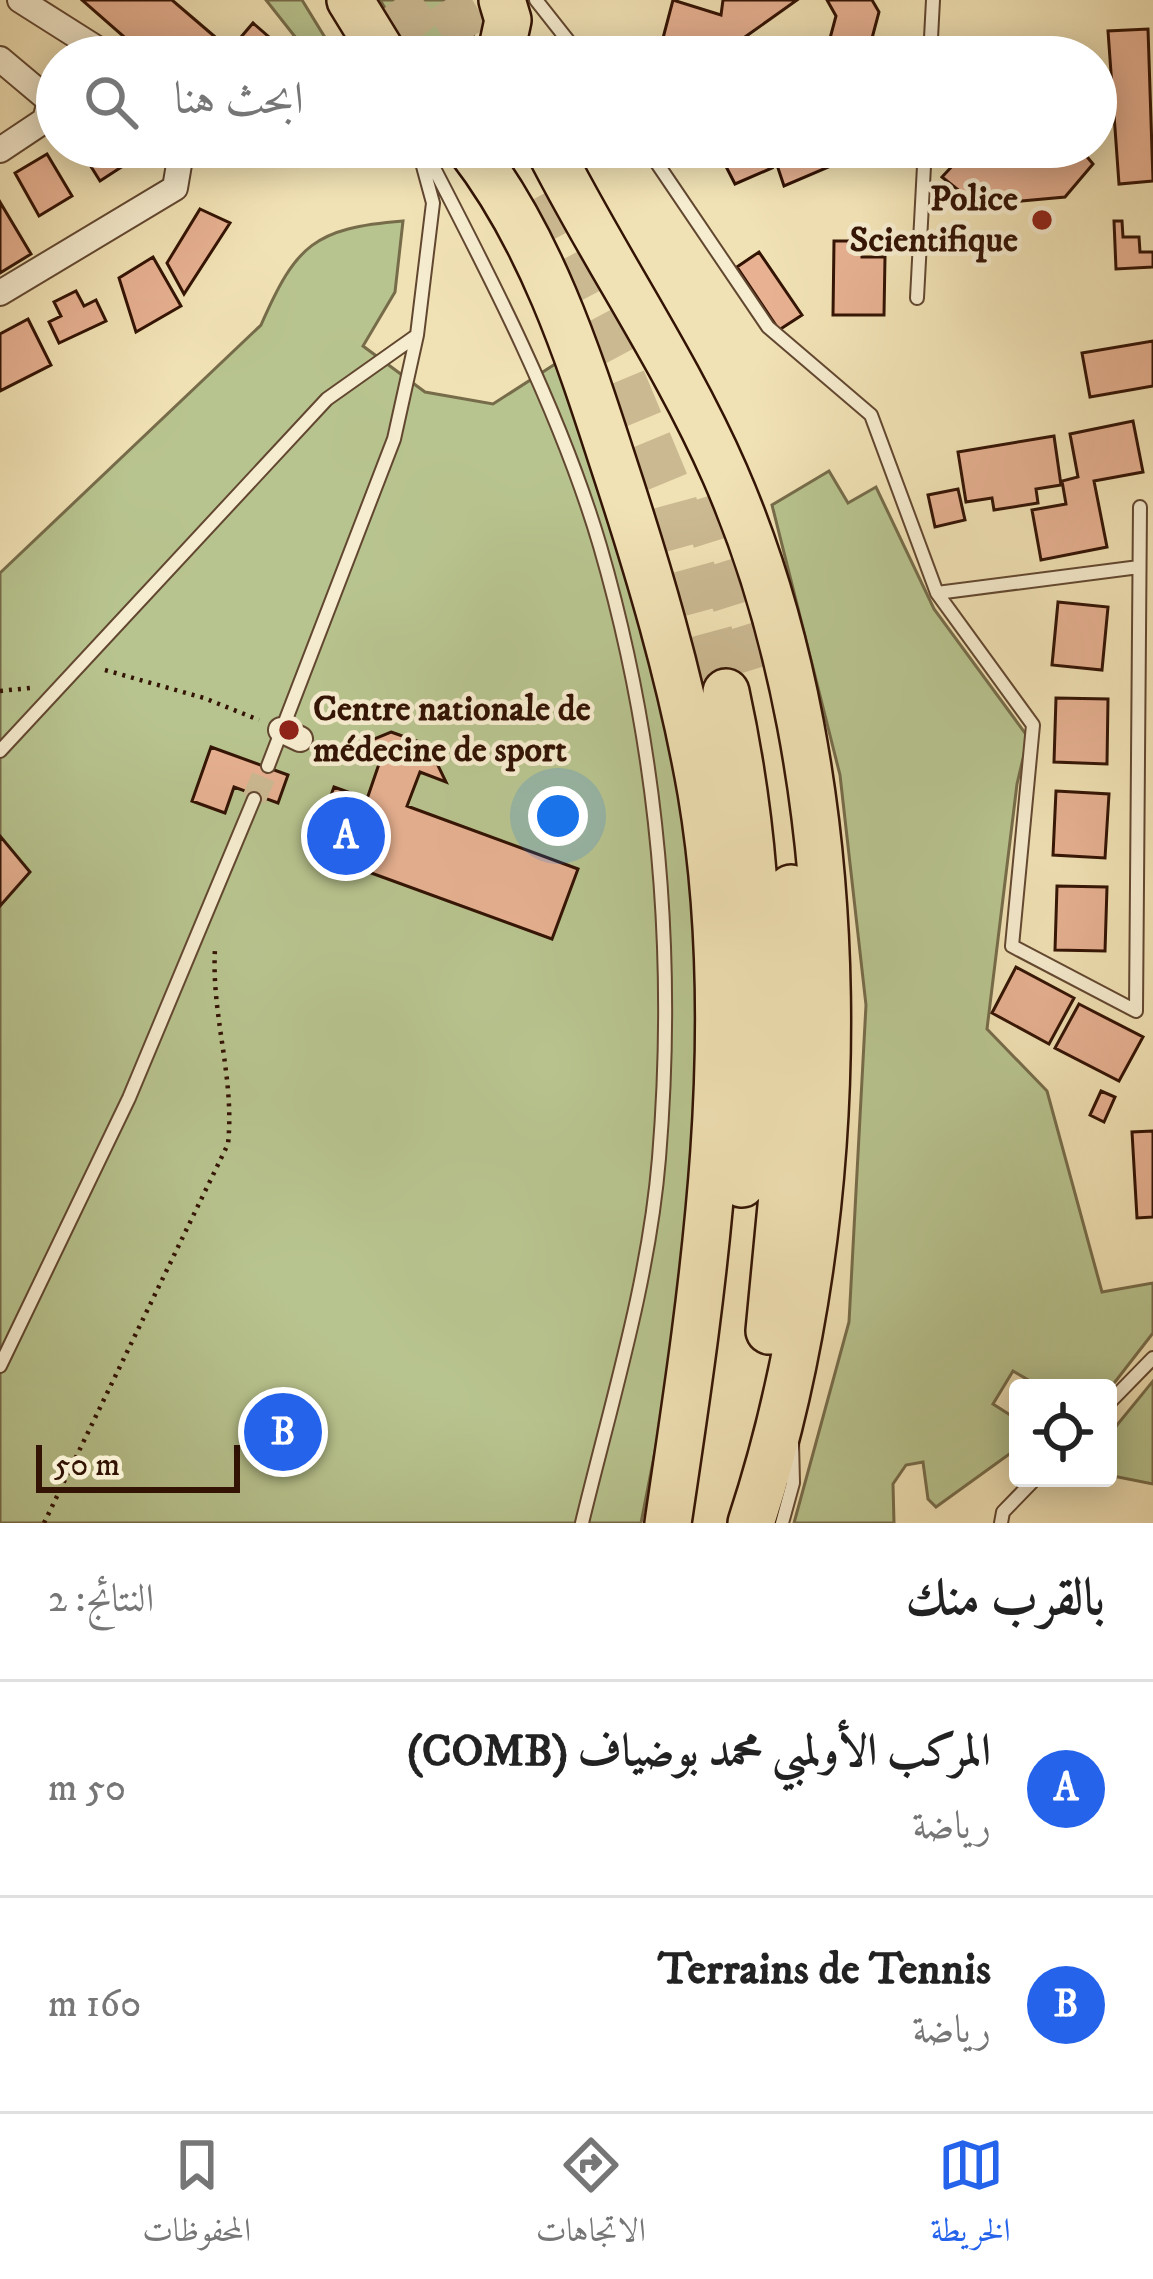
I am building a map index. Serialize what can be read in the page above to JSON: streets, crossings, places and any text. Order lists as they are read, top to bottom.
{
  "places": ["Police Scientifique", "Centre nationale de médecine de sport"],
  "scale_bar": "50 m",
  "page": {
    "search": "ابحث هنا",
    "pins": ["A", "B"],
    "scale": "50 m",
    "heading": ["بالقرب منك", "النتائج: 2"],
    "list": [
      {
        "mark": "A",
        "name": "المركب الأولمبي محمد بوضياف (COMB)",
        "note": "رياضة",
        "value": "50 m"
      },
      {
        "mark": "B",
        "name": "Terrains de Tennis",
        "note": "رياضة",
        "value": "160 m"
      }
    ],
    "nav": ["الخريطة", "الاتجاهات", "المحفوظات"]
  }
}
